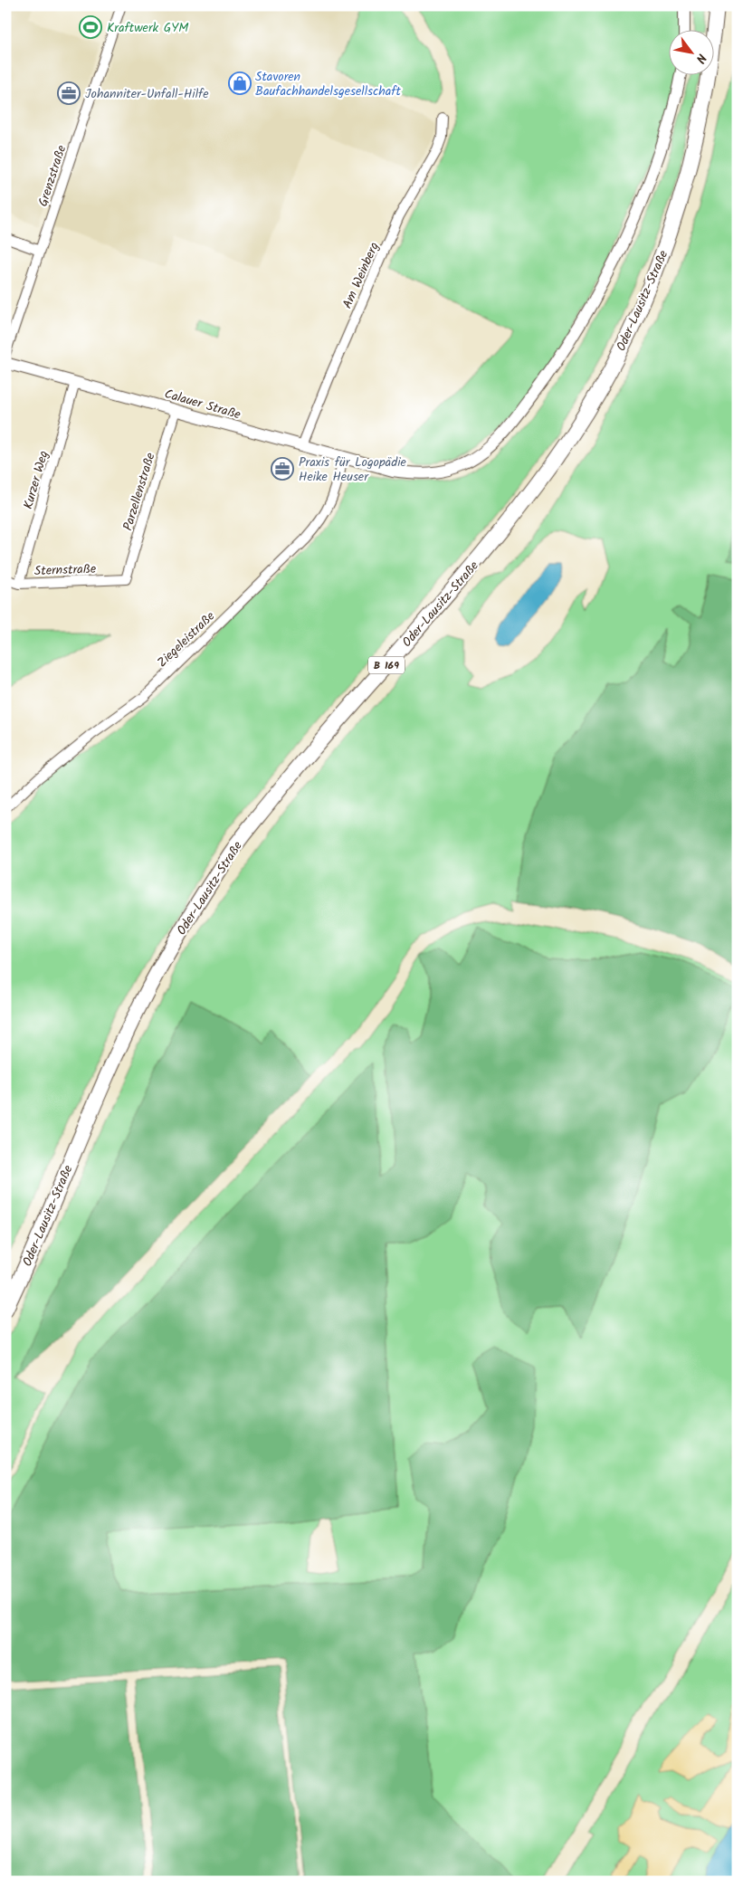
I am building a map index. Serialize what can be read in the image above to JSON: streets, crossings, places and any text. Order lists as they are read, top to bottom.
{
  "streets": {
    "highway": ["Oder-Lausitz-Straße", "B 169"],
    "street": [
      "Grenzstraße",
      "Am Weinberg",
      "Calauer Straße",
      "Kurzer Weg",
      "Parzellenstraße",
      "Sternstraße",
      "Ziegeleistraße"
    ]
  },
  "crossings": [
    ["Am Weinberg", "Calauer Straße"],
    ["Calauer Straße", "Kurzer Weg"],
    ["Calauer Straße", "Parzellenstraße"],
    ["Calauer Straße", "Ziegeleistraße"],
    ["Kurzer Weg", "Sternstraße"],
    ["Parzellenstraße", "Sternstraße"]
  ],
  "places": {
    "sports": ["Kraftwerk GYM"],
    "shop": ["Stavoren Baufachhandelsgesellschaft"],
    "office": ["Johanniter-Unfall-Hilfe", "Praxis für Logopädie Heike Heuser"]
  },
  "north": "bottom right"
}
